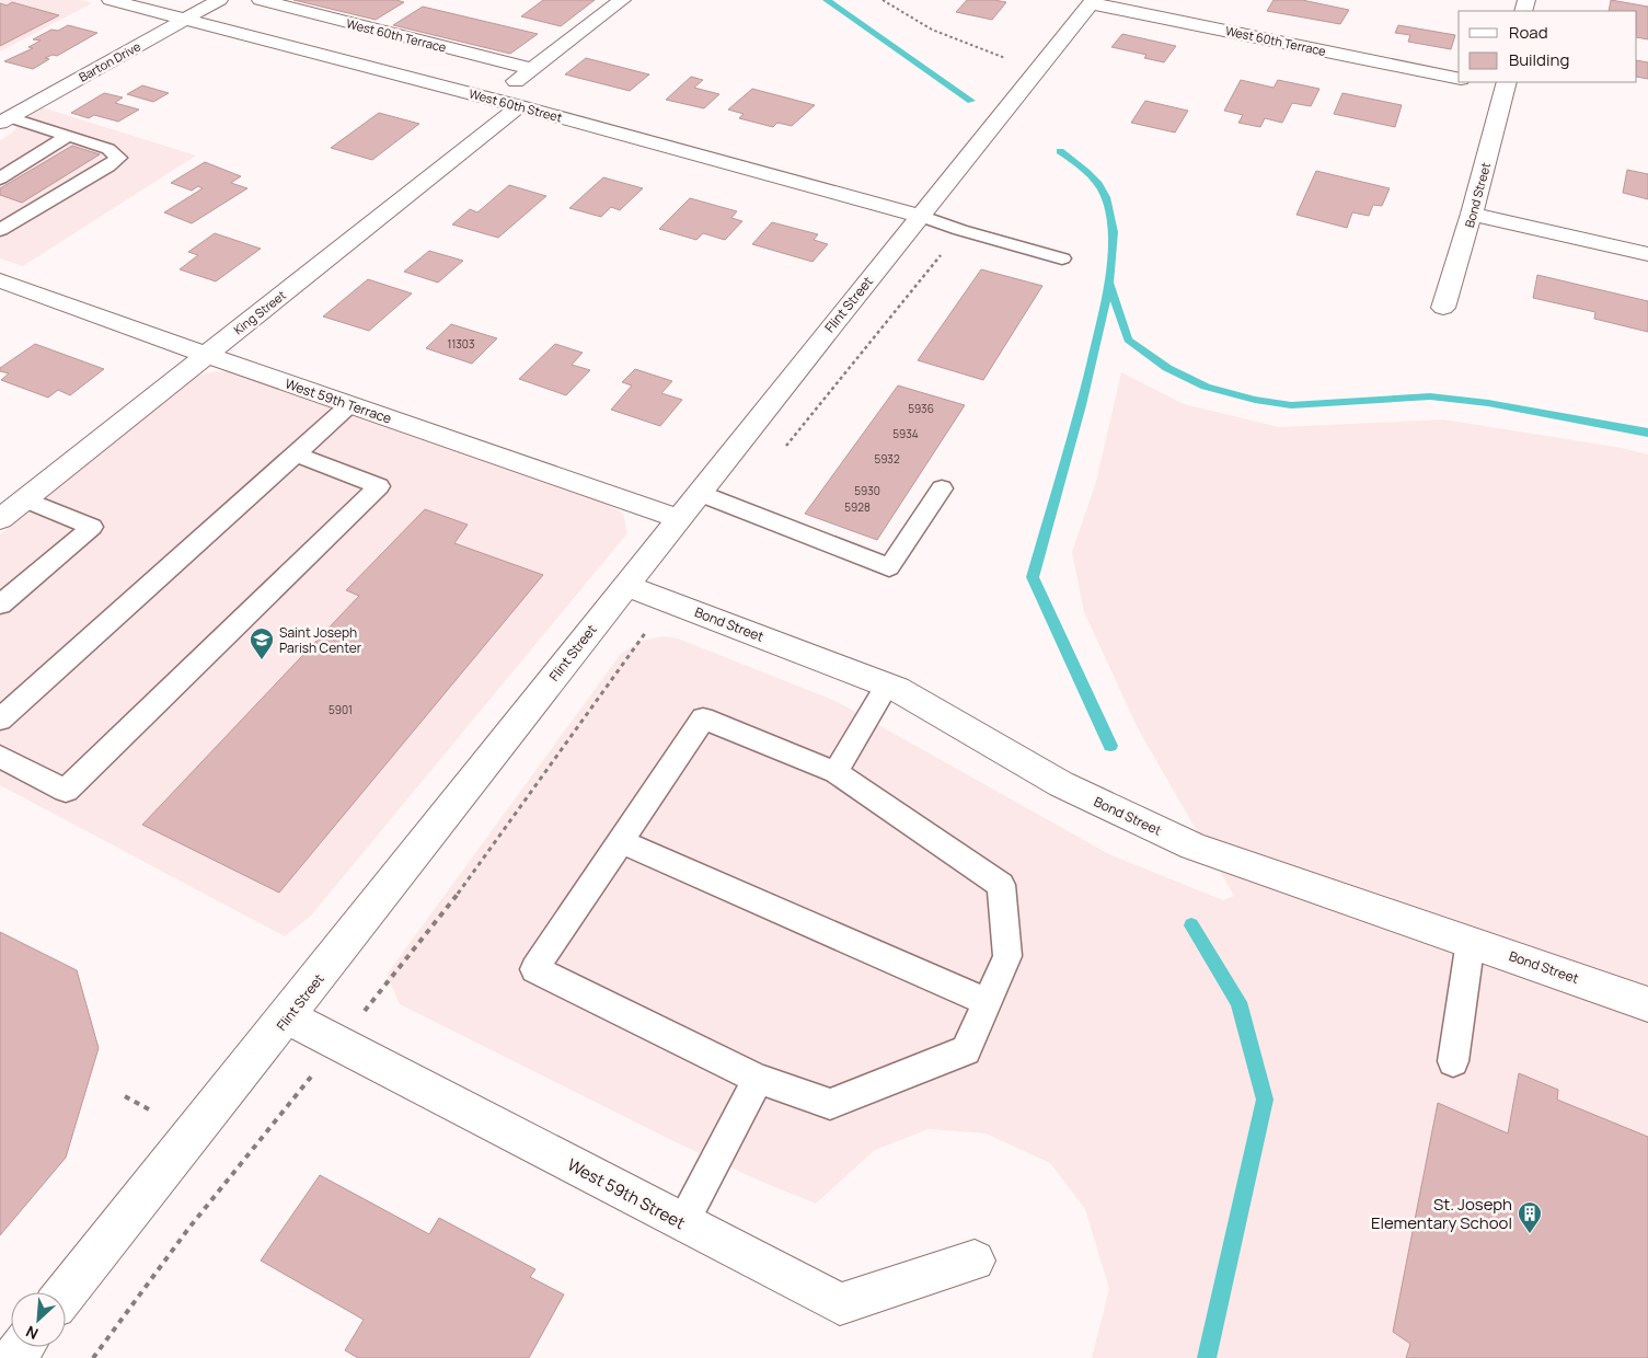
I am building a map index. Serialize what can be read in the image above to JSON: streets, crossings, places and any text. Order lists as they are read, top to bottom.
{
  "streets": {
    "street": [
      "West 60th Terrace",
      "Barton Drive",
      "West 60th Street",
      "Bond Street",
      "Flint Street",
      "King Street",
      "West 59th Terrace",
      "West 59th Street"
    ]
  },
  "crossings": [
    ["West 60th Terrace", "Flint Street"],
    ["Barton Drive", "West 60th Street"],
    ["West 60th Street", "Flint Street"],
    ["West 60th Street", "King Street"],
    ["Bond Street", "Flint Street"],
    ["Flint Street", "West 59th Terrace"],
    ["Flint Street", "West 59th Street"],
    ["King Street", "West 59th Terrace"]
  ],
  "places": {
    "school or university": ["Saint Joseph Parish Center"],
    "building": ["St. Joseph Elementary School"]
  },
  "house_numbers": [
    "11303",
    "5936",
    "5934",
    "5932",
    "5930",
    "5928",
    "5901"
  ],
  "legend": ["Road", "Building"],
  "north": "bottom left"
}
